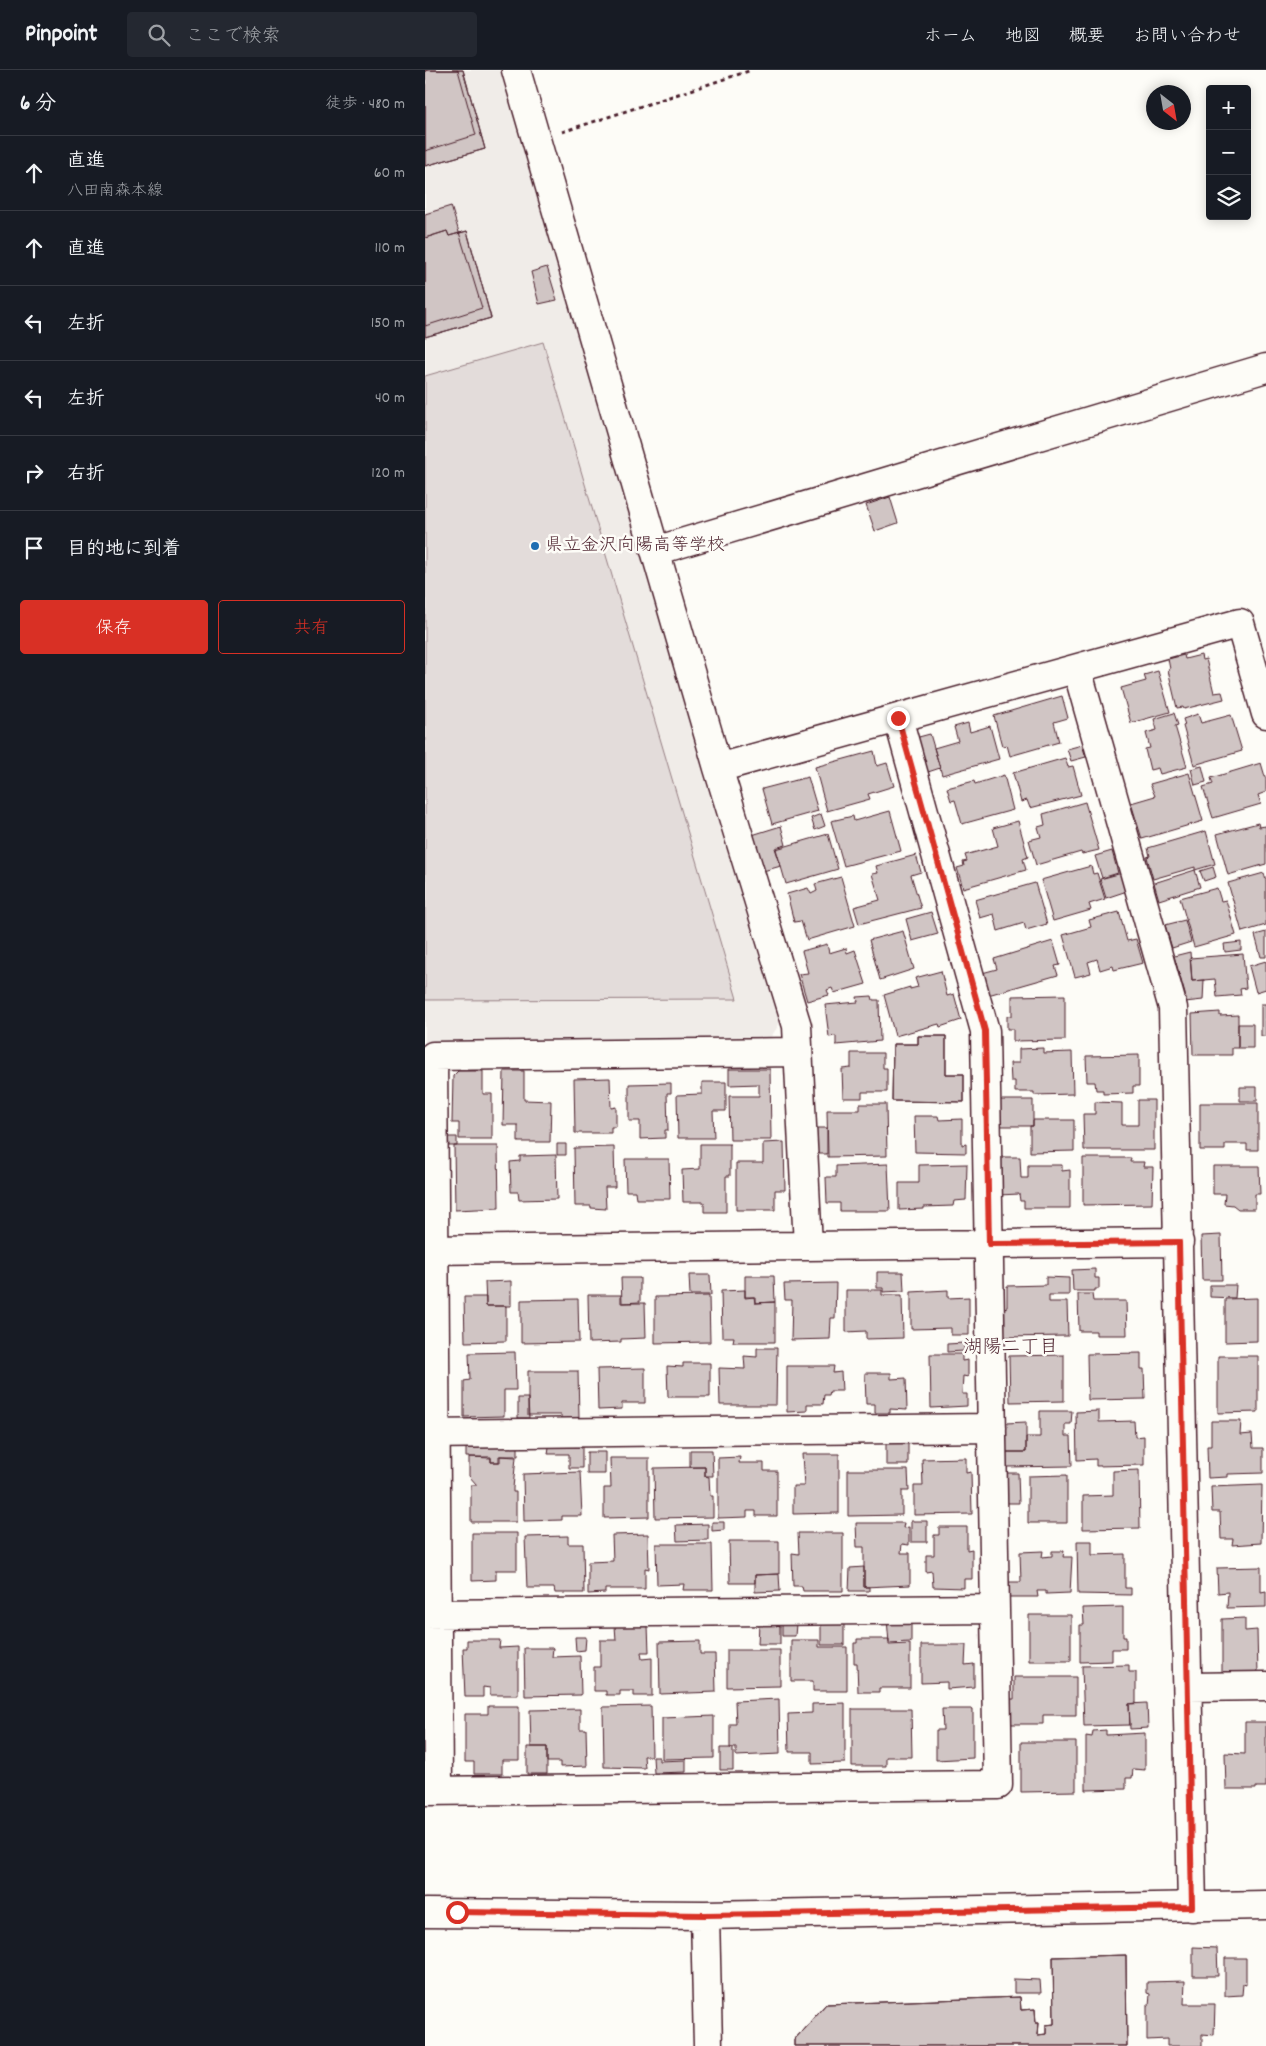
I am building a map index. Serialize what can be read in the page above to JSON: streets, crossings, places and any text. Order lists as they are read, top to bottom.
{
  "districts": ["湖陽二丁目"],
  "places": ["県立金沢向陽高等学校"],
  "north": "bottom right",
  "page": {
    "header": "Pinpoint",
    "search": "ここで検索",
    "nav": [
      "ホーム",
      "地図",
      "概要",
      "お問い合わせ"
    ],
    "heading": ["6 分", "徒歩 · 480 m"],
    "map_buttons": ["+", "−"],
    "list": [
      ["直進", "八田南森本線", "60 m"],
      ["直進", "110 m"],
      ["左折", "150 m"],
      ["左折", "40 m"],
      ["右折", "120 m"],
      "目的地に到着"
    ],
    "buttons": ["保存", "共有"]
  }
}
